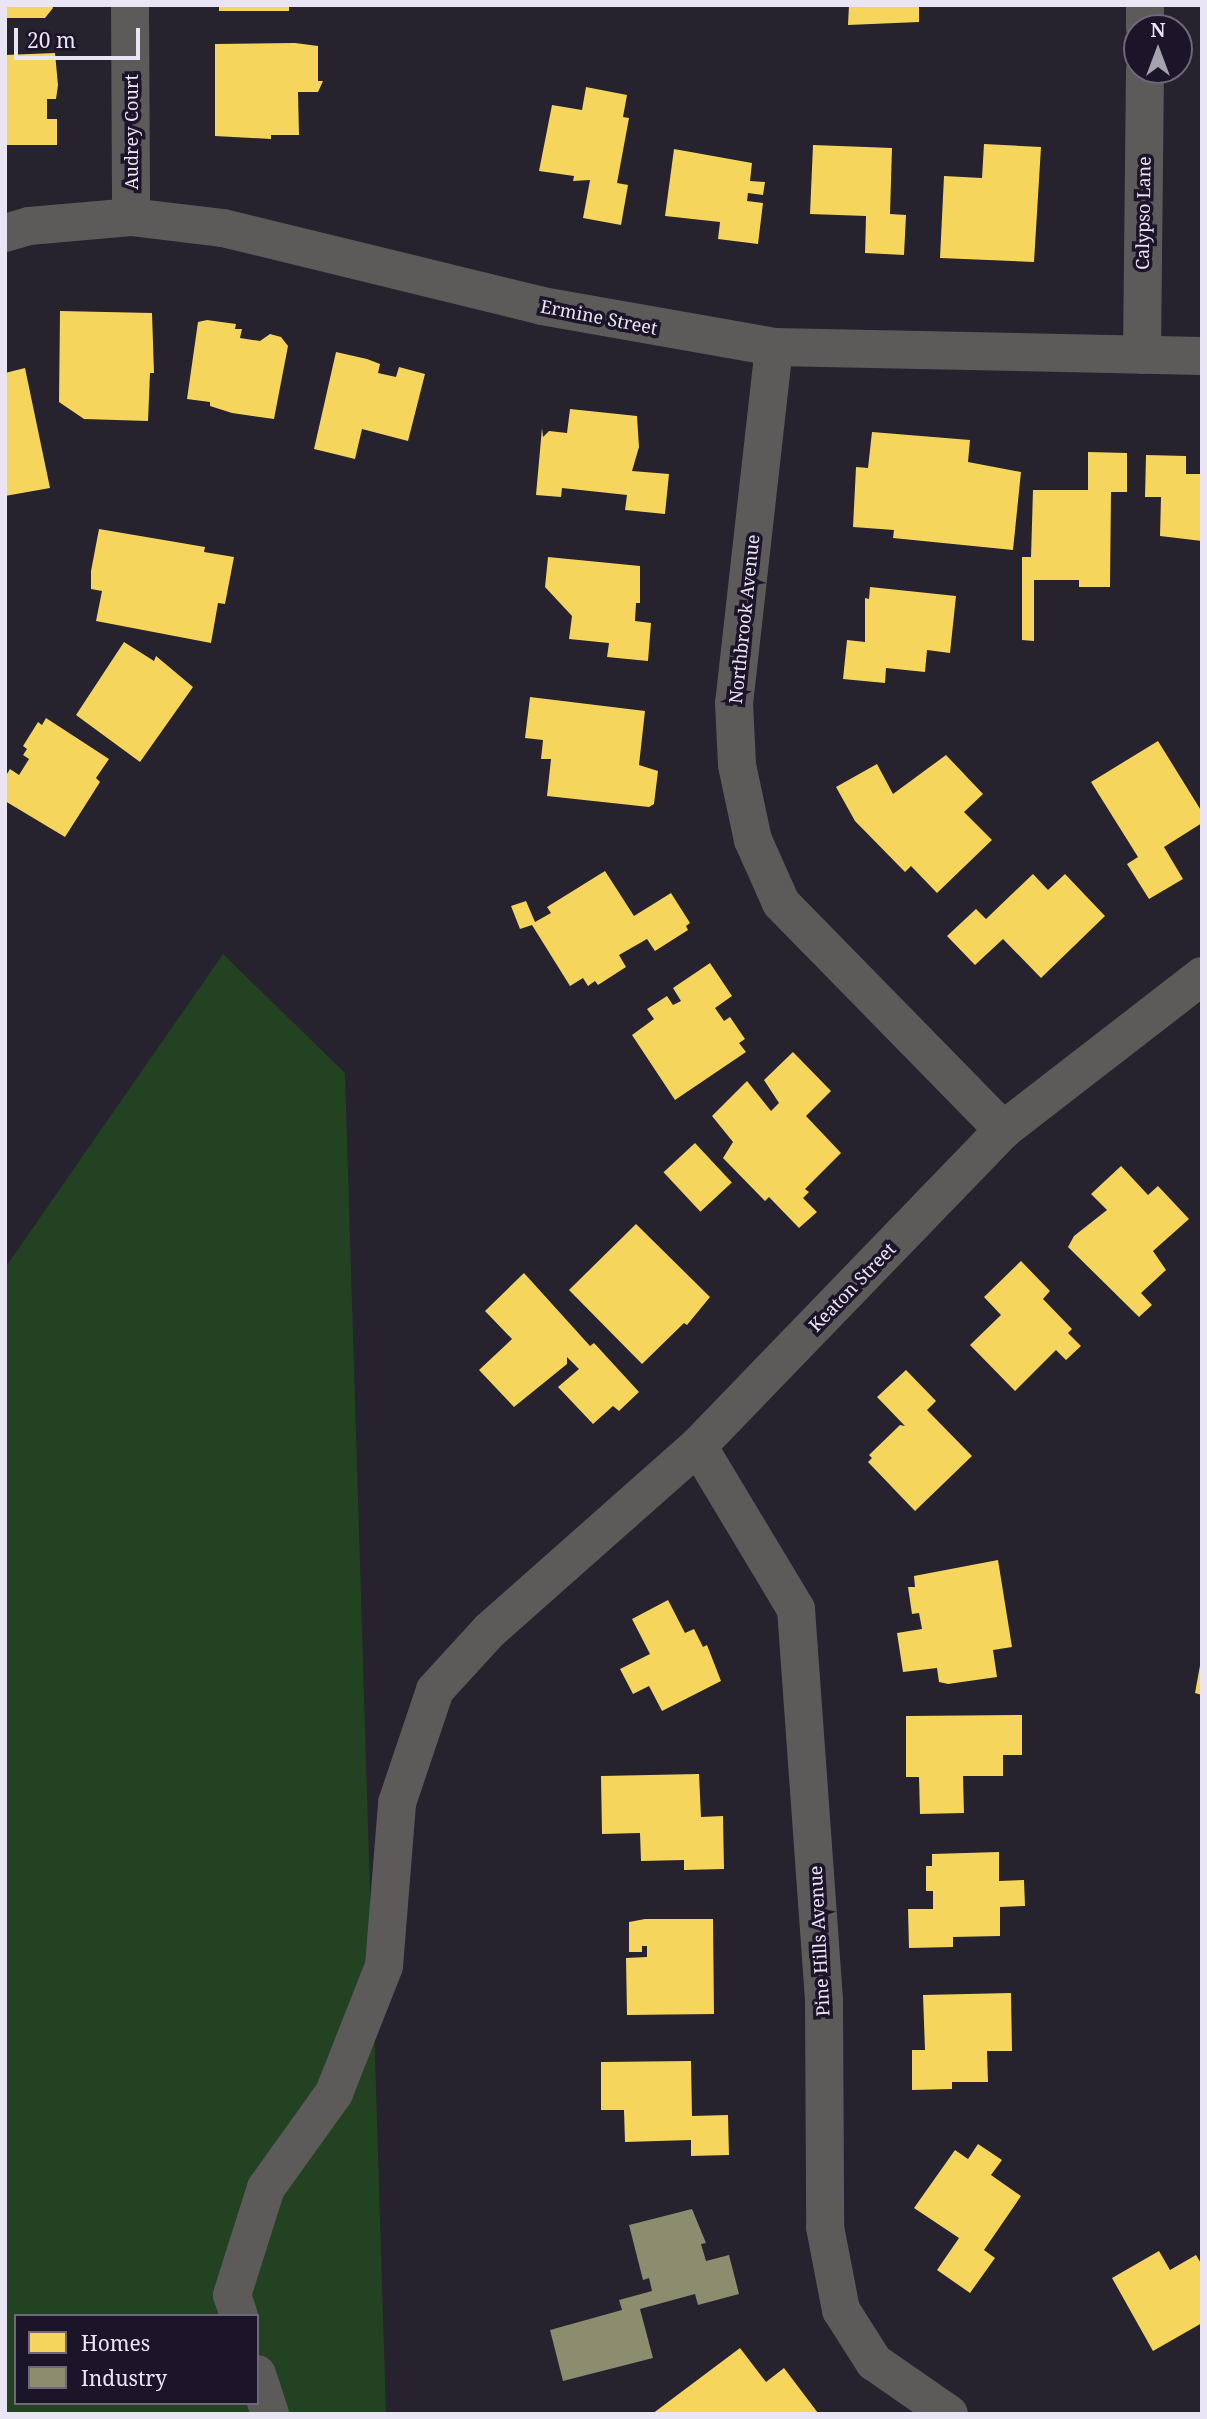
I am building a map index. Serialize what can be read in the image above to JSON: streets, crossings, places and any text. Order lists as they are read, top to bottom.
{
  "streets": {
    "street": [
      "Audrey Court",
      "Calypso Lane",
      "Ermine Street",
      "Northbrook Avenue",
      "Keaton Street",
      "Pine Hills Avenue"
    ]
  },
  "crossings": [
    ["Audrey Court", "Ermine Street"],
    ["Calypso Lane", "Ermine Street"],
    ["Ermine Street", "Northbrook Avenue"],
    ["Northbrook Avenue", "Keaton Street"],
    ["Keaton Street", "Pine Hills Avenue"]
  ],
  "legend": ["Homes", "Industry"],
  "scale_bar": "20 m",
  "north": "top"
}
